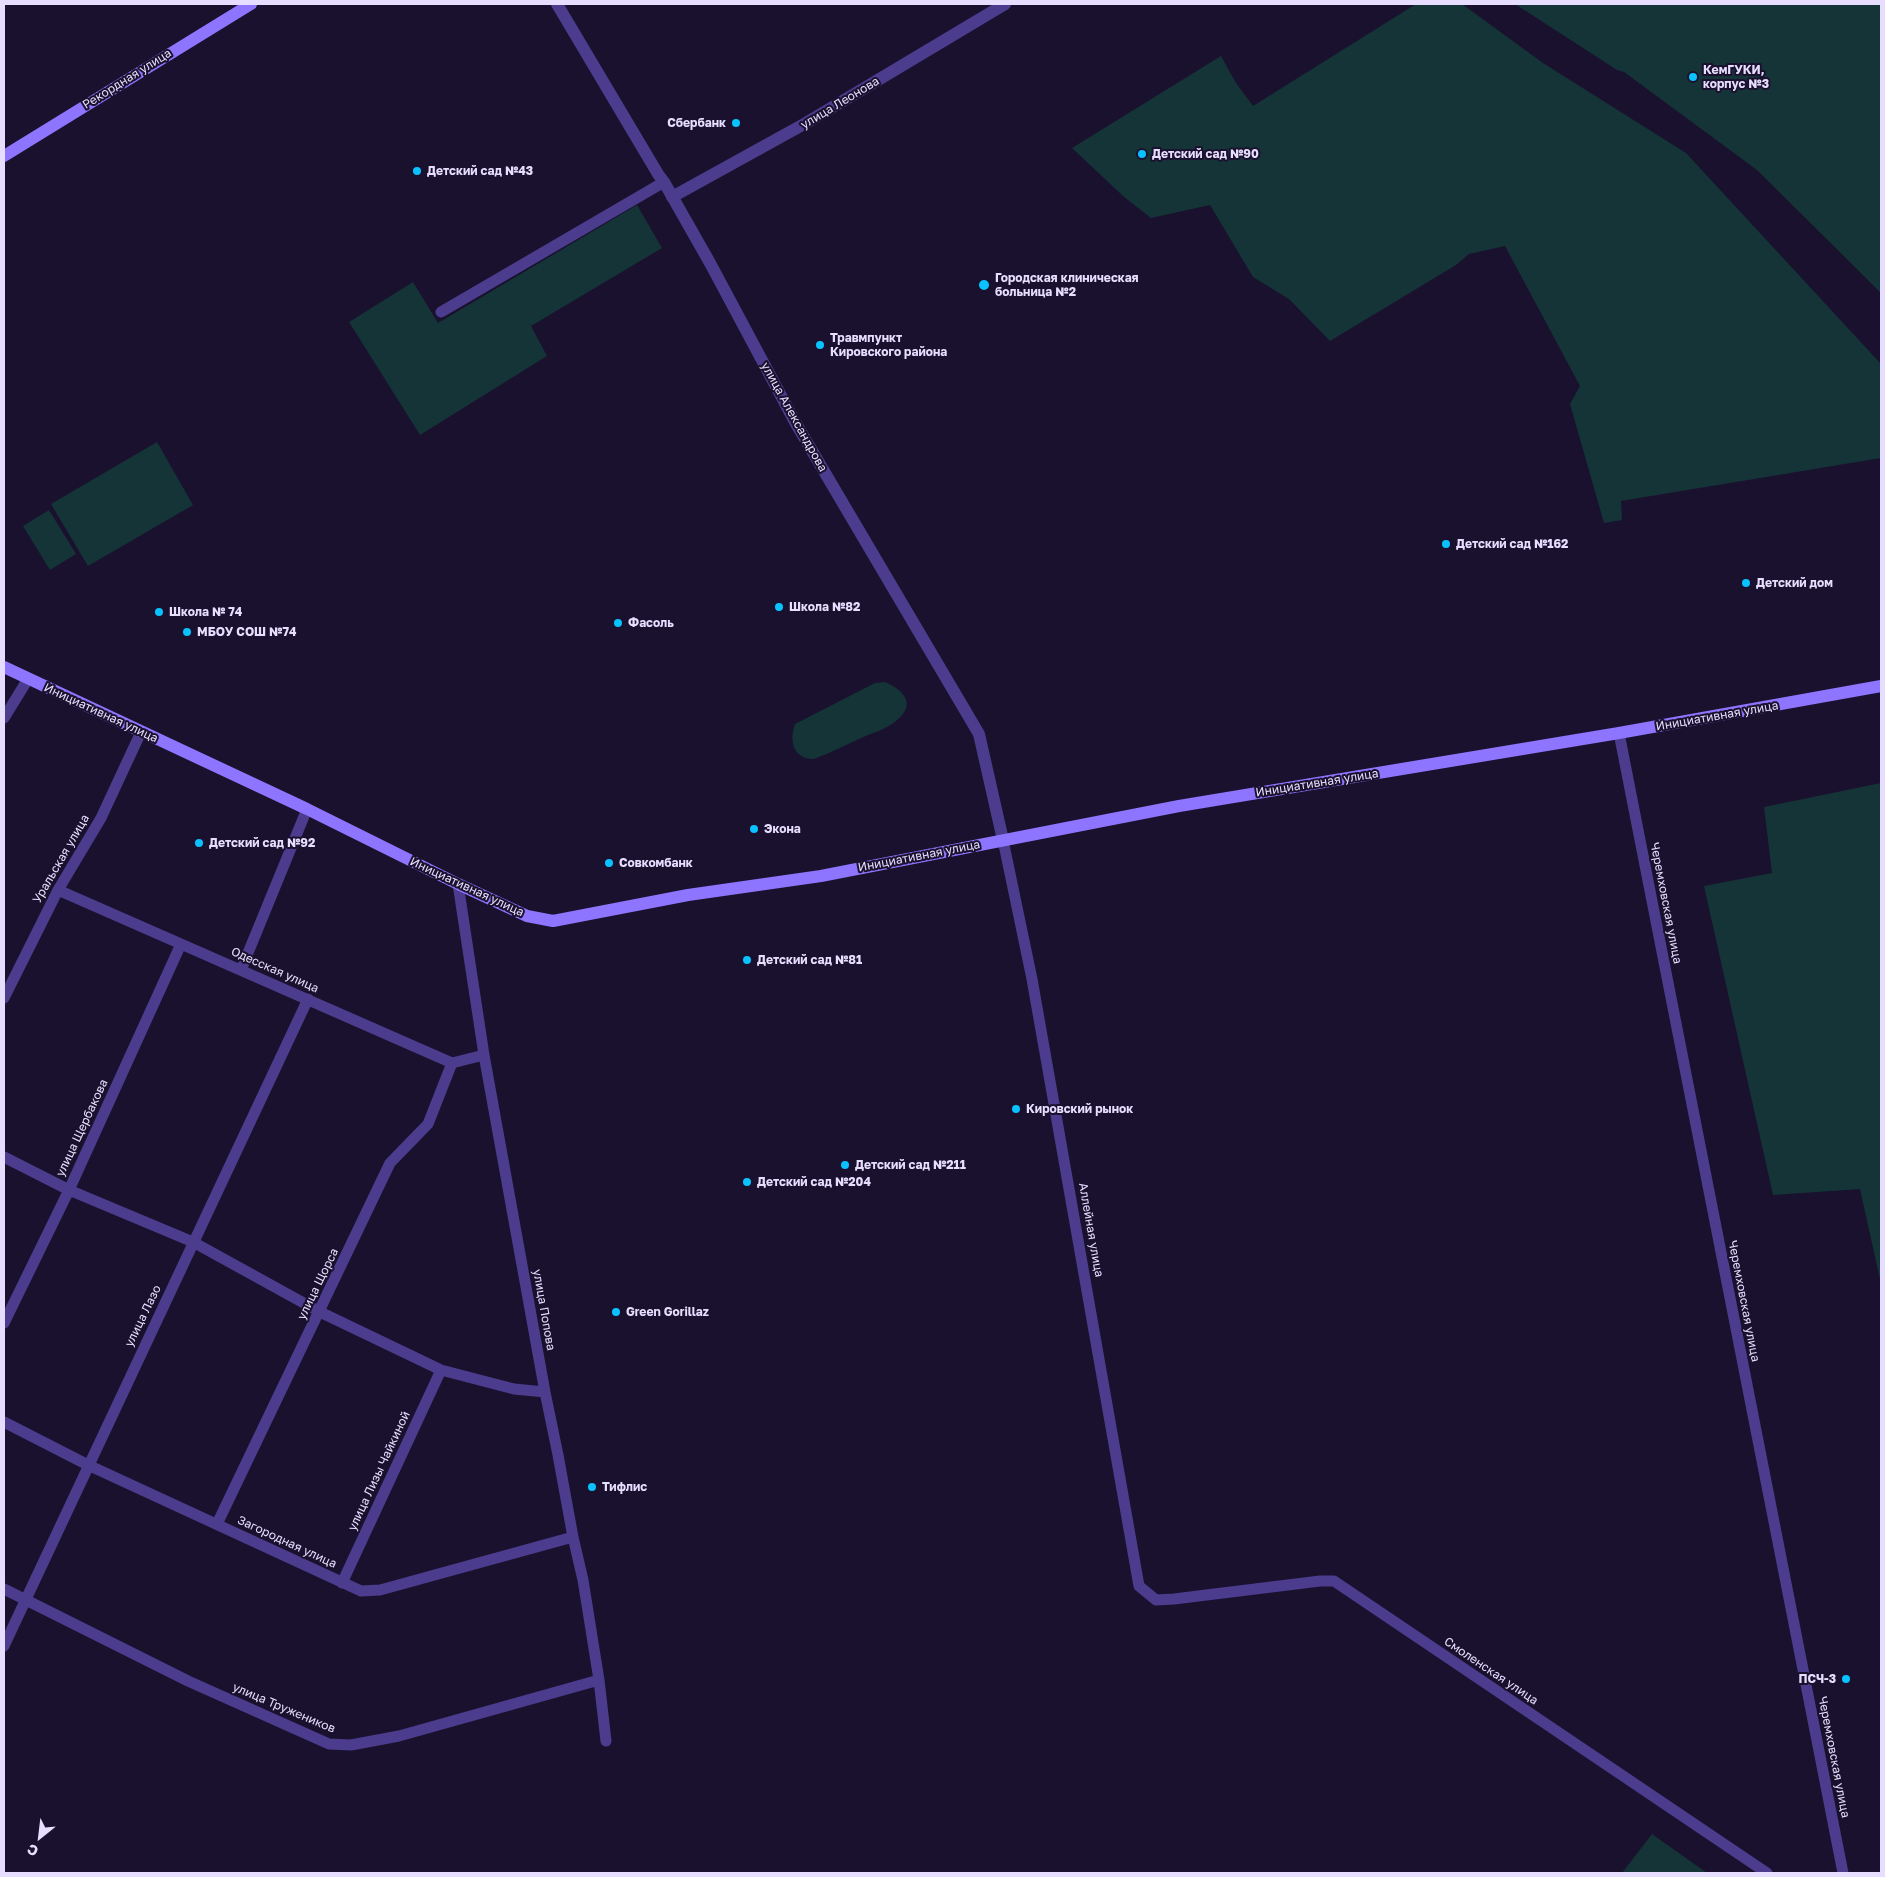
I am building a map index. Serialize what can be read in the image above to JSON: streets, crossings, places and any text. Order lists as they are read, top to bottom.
{
  "streets": {
    "main road": ["Рекордная улица", "Инициативная улица"],
    "street": [
      "улица Леонова",
      "улица Александрова",
      "Уральская улица",
      "Черемховская улица",
      "Одесская улица",
      "улица Щербакова",
      "Аллейная улица",
      "улица Щорса",
      "улица Попова",
      "улица Лазо",
      "улица Лизы Чайкиной",
      "Загородная улица",
      "Смоленская улица",
      "улица Тружеников"
    ]
  },
  "crossings": [
    ["улица Леонова", "улица Александрова"],
    ["улица Александрова", "Инициативная улица"],
    ["улица Александрова", "Аллейная улица"],
    ["Инициативная улица", "Уральская улица"],
    ["Инициативная улица", "Черемховская улица"],
    ["Инициативная улица", "Аллейная улица"],
    ["Инициативная улица", "улица Попова"],
    ["Уральская улица", "Одесская улица"],
    ["Одесская улица", "улица Щербакова"],
    ["Одесская улица", "улица Щорса"],
    ["Одесская улица", "улица Лазо"],
    ["Аллейная улица", "Смоленская улица"],
    ["улица Щорса", "Загородная улица"],
    ["улица Попова", "Загородная улица"],
    ["улица Попова", "улица Тружеников"],
    ["улица Лазо", "Загородная улица"],
    ["улица Лазо", "улица Тружеников"],
    ["улица Лизы Чайкиной", "Загородная улица"]
  ],
  "places": [
    "КемГУКИ, корпус №3",
    "Сбербанк",
    "Детский сад №90",
    "Детский сад №43",
    "Городская клиническая больница №2",
    "Травмпункт Кировского района",
    "Детский сад №162",
    "Детский дом",
    "Школа №82",
    "Школа № 74",
    "Фасоль",
    "МБОУ СОШ №74",
    "Экона",
    "Детский сад №92",
    "Совкомбанк",
    "Детский сад №81",
    "Кировский рынок",
    "Детский сад №211",
    "Детский сад №204",
    "Green Gorillaz",
    "Тифлис",
    "ПСЧ-3"
  ],
  "north": "bottom left"
}
